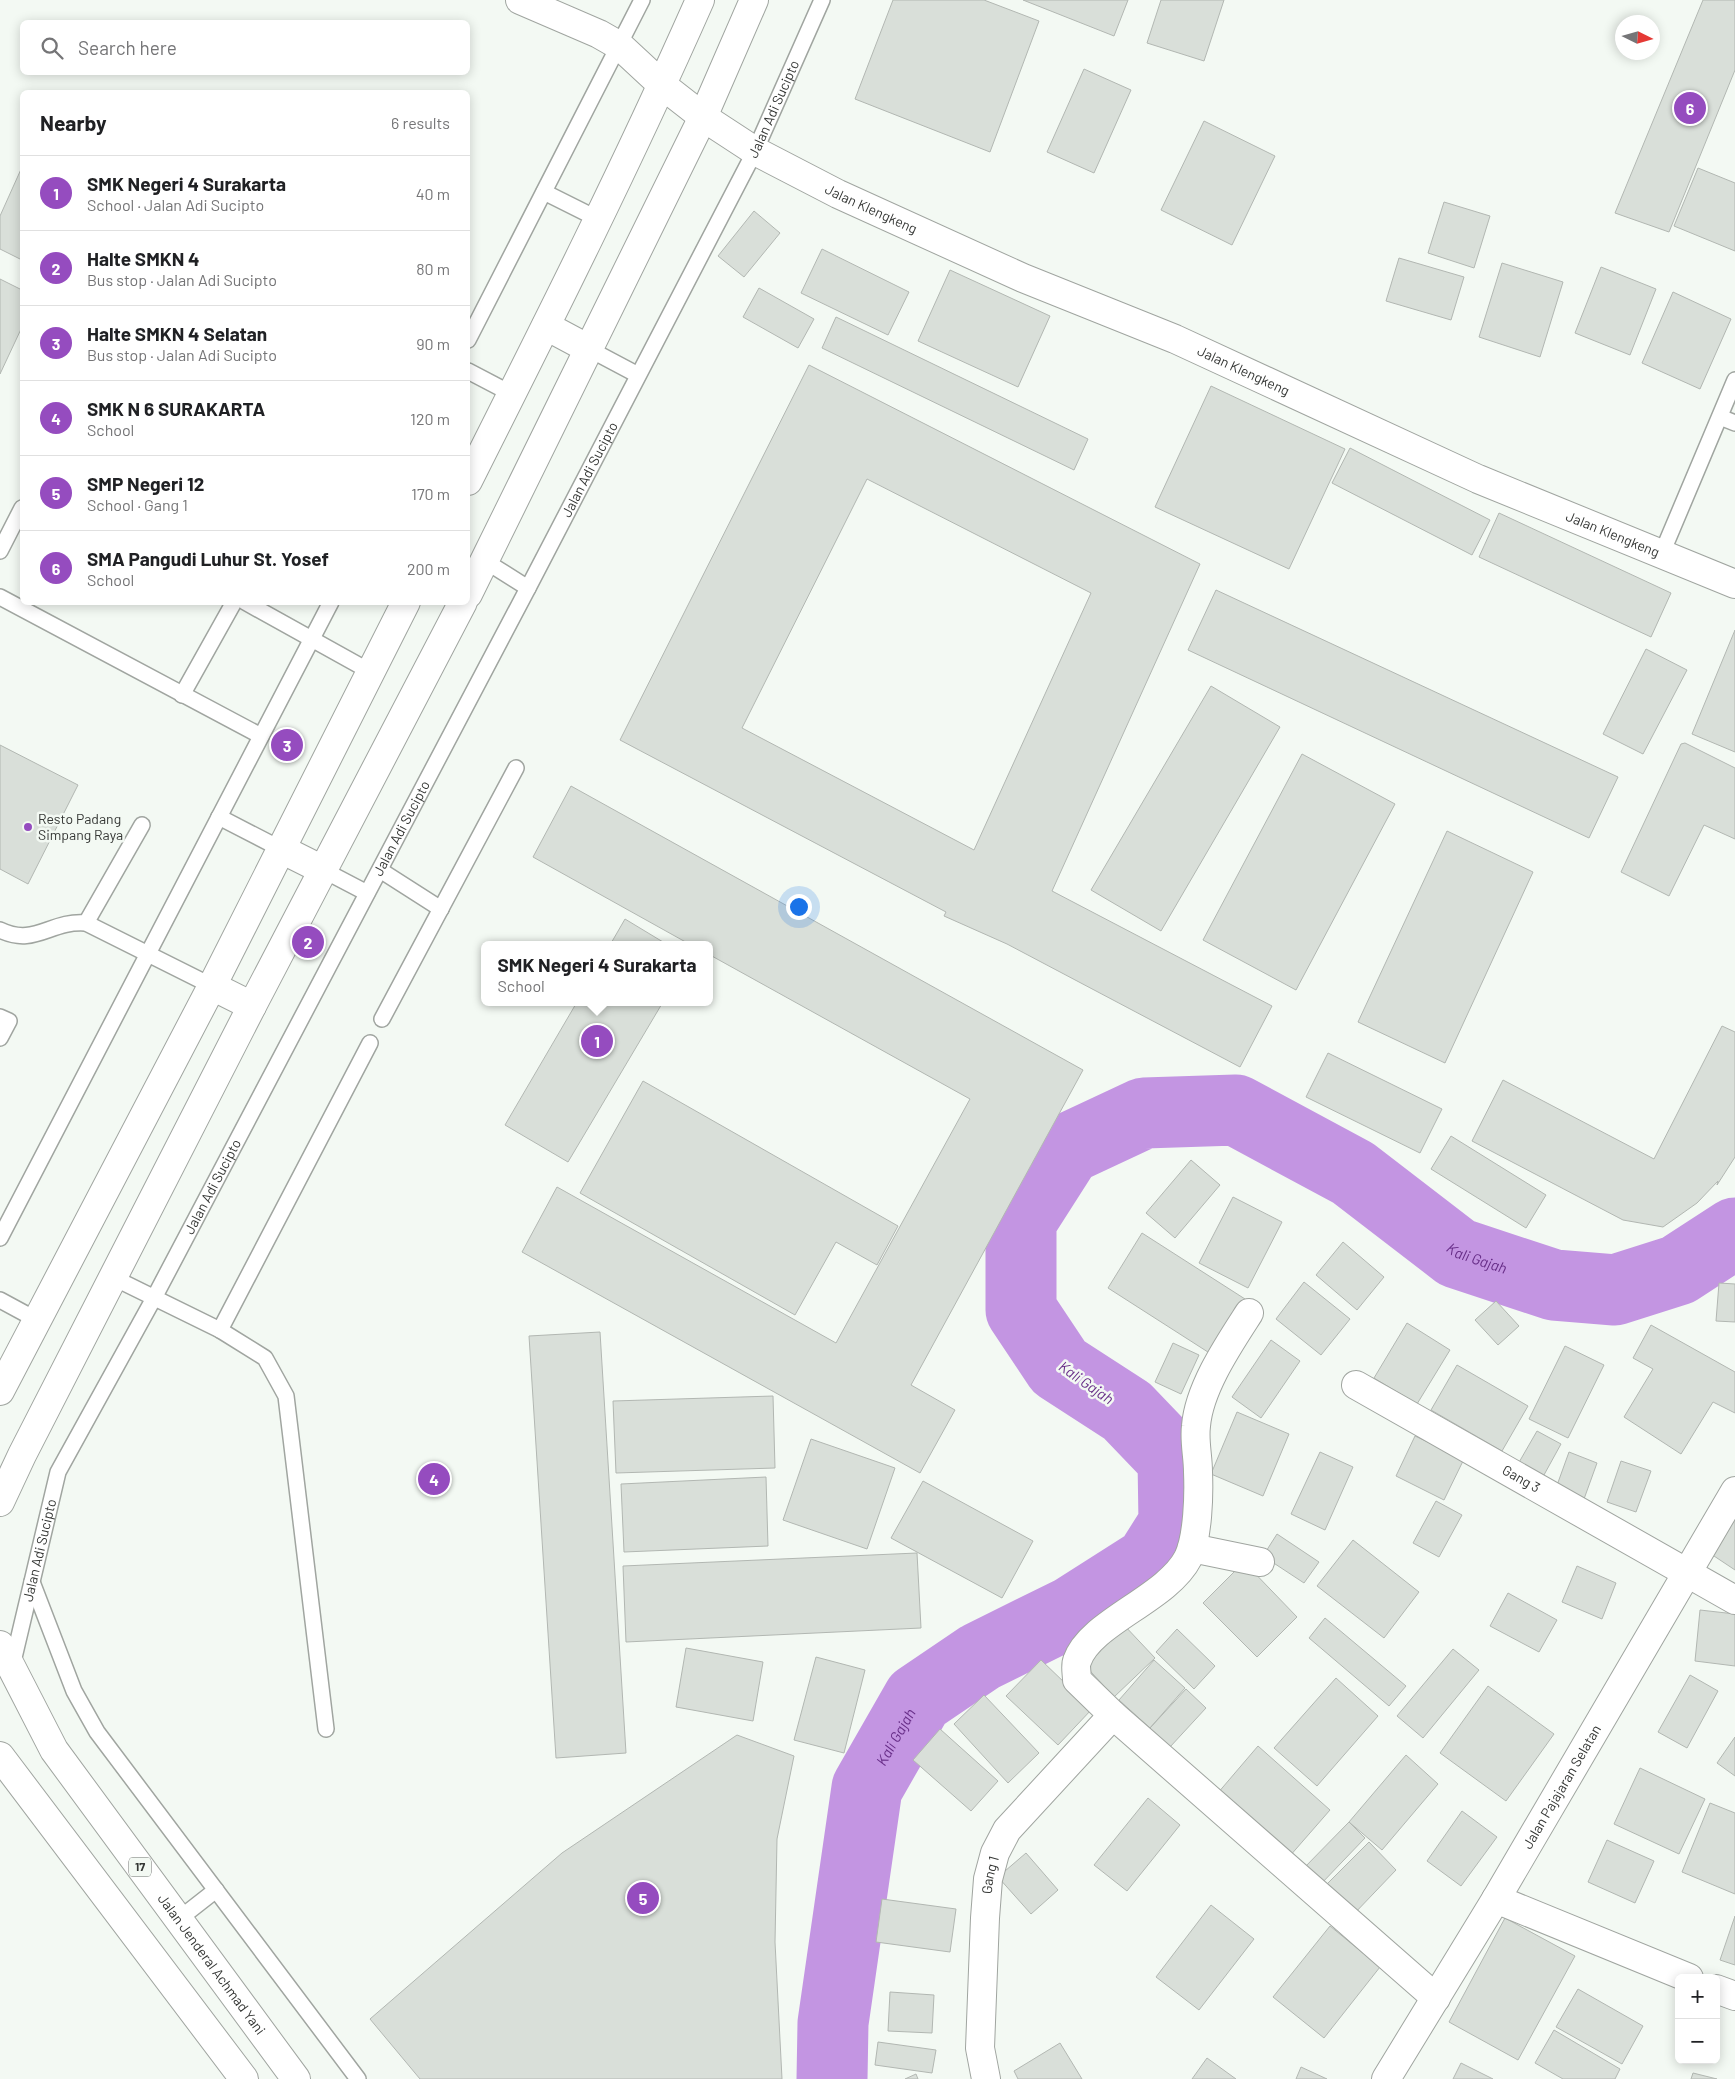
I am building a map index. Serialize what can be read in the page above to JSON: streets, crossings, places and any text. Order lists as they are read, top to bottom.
{
  "streets": {
    "main road": [
      "Jalan Klengkeng",
      "Gang 3",
      "Jalan Pajajaran Selatan",
      "17",
      "Gang 1",
      "Jalan Jenderal Achmad Yani"
    ],
    "lane": ["Jalan Adi Sucipto"]
  },
  "crossings": [
    ["Jalan Adi Sucipto", "Jalan Klengkeng"],
    ["Jalan Adi Sucipto", "Jalan Jenderal Achmad Yani"],
    ["Gang 3", "Jalan Pajajaran Selatan"]
  ],
  "water": ["Kali Gajah"],
  "places": ["Resto Padang Simpang Raya"],
  "north": "right",
  "page": {
    "search": "Search here",
    "pins": [
      "6",
      "3",
      "2",
      "1",
      "4",
      "5"
    ],
    "heading": ["Nearby", "6 results"],
    "list": [
      {
        "mark": "1",
        "name": "SMK Negeri 4 Surakarta",
        "note": "School · Jalan Adi Sucipto",
        "value": "40 m"
      },
      {
        "mark": "2",
        "name": "Halte SMKN 4",
        "note": "Bus stop · Jalan Adi Sucipto",
        "value": "80 m"
      },
      {
        "mark": "3",
        "name": "Halte SMKN 4 Selatan",
        "note": "Bus stop · Jalan Adi Sucipto",
        "value": "90 m"
      },
      {
        "mark": "4",
        "name": "SMK N 6 SURAKARTA",
        "note": "School",
        "value": "120 m"
      },
      {
        "mark": "5",
        "name": "SMP Negeri 12",
        "note": "School · Gang 1",
        "value": "170 m"
      },
      {
        "mark": "6",
        "name": "SMA Pangudi Luhur St. Yosef",
        "note": "School",
        "value": "200 m"
      }
    ],
    "popup": ["SMK Negeri 4 Surakarta", "School"],
    "map_buttons": ["+", "−"]
  }
}
